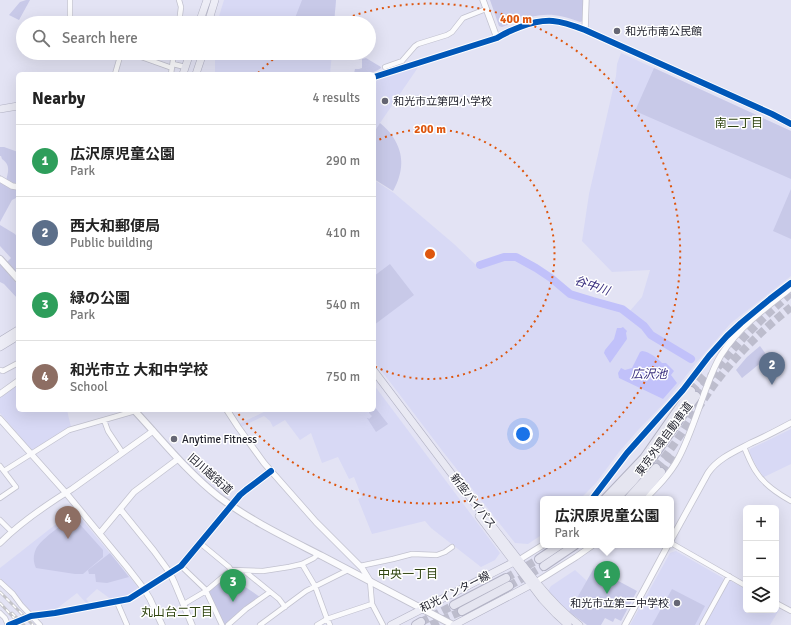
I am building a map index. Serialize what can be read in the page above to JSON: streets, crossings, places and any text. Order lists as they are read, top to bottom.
{
  "streets": {
    "highway": ["東京外環自動車道", "新座バイパス"],
    "main road": ["旧川越街道", "和光インター線"]
  },
  "crossings": [
    ["旧川越街道", "和光インター線"],
    ["新座バイパス", "和光インター線"]
  ],
  "districts": ["南二丁目", "中央一丁目", "丸山台二丁目"],
  "water": ["谷中川", "広沢池"],
  "places": [
    "和光市南公民館",
    "和光市立第四小学校",
    "Anytime Fitness",
    "和光市立第二中学校"
  ],
  "page": {
    "search": "Search here",
    "heading": ["Nearby", "4 results"],
    "list": [
      {
        "mark": "1",
        "name": "広沢原児童公園",
        "note": "Park",
        "value": "290 m"
      },
      {
        "mark": "2",
        "name": "西大和郵便局",
        "note": "Public building",
        "value": "410 m"
      },
      {
        "mark": "3",
        "name": "緑の公園",
        "note": "Park",
        "value": "540 m"
      },
      {
        "mark": "4",
        "name": "和光市立 大和中学校",
        "note": "School",
        "value": "750 m"
      }
    ],
    "pins": [
      "2",
      "4",
      "1",
      "3"
    ],
    "popup": ["広沢原児童公園", "Park"],
    "map_buttons": ["+", "−"]
  },
  "rings": ["400 m", "200 m"]
}
